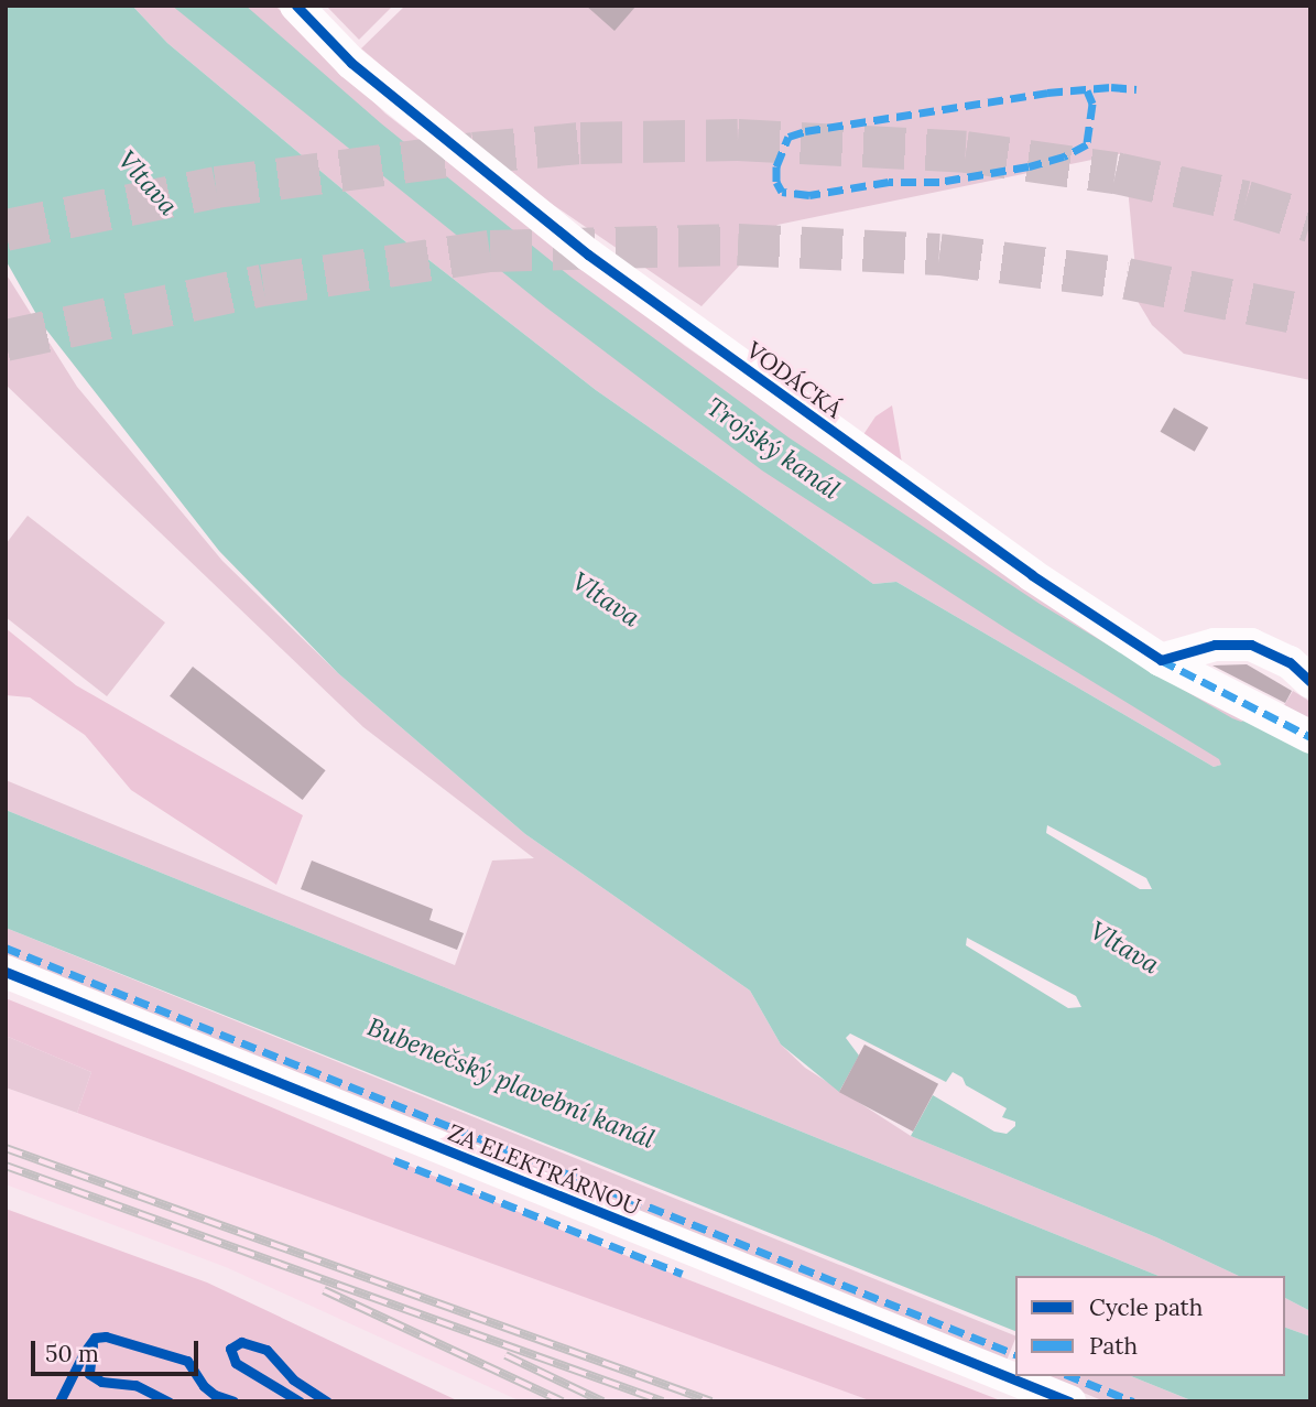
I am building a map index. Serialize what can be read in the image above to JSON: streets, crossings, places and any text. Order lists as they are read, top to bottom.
{
  "streets": {
    "street": ["VODÁCKÁ", "ZA ELEKTRÁRNOU"]
  },
  "water": ["Vltava", "Trojský kanál", "Bubenečský plavební kanál"],
  "legend": ["Cycle path", "Path"],
  "scale_bar": "50 m"
}
